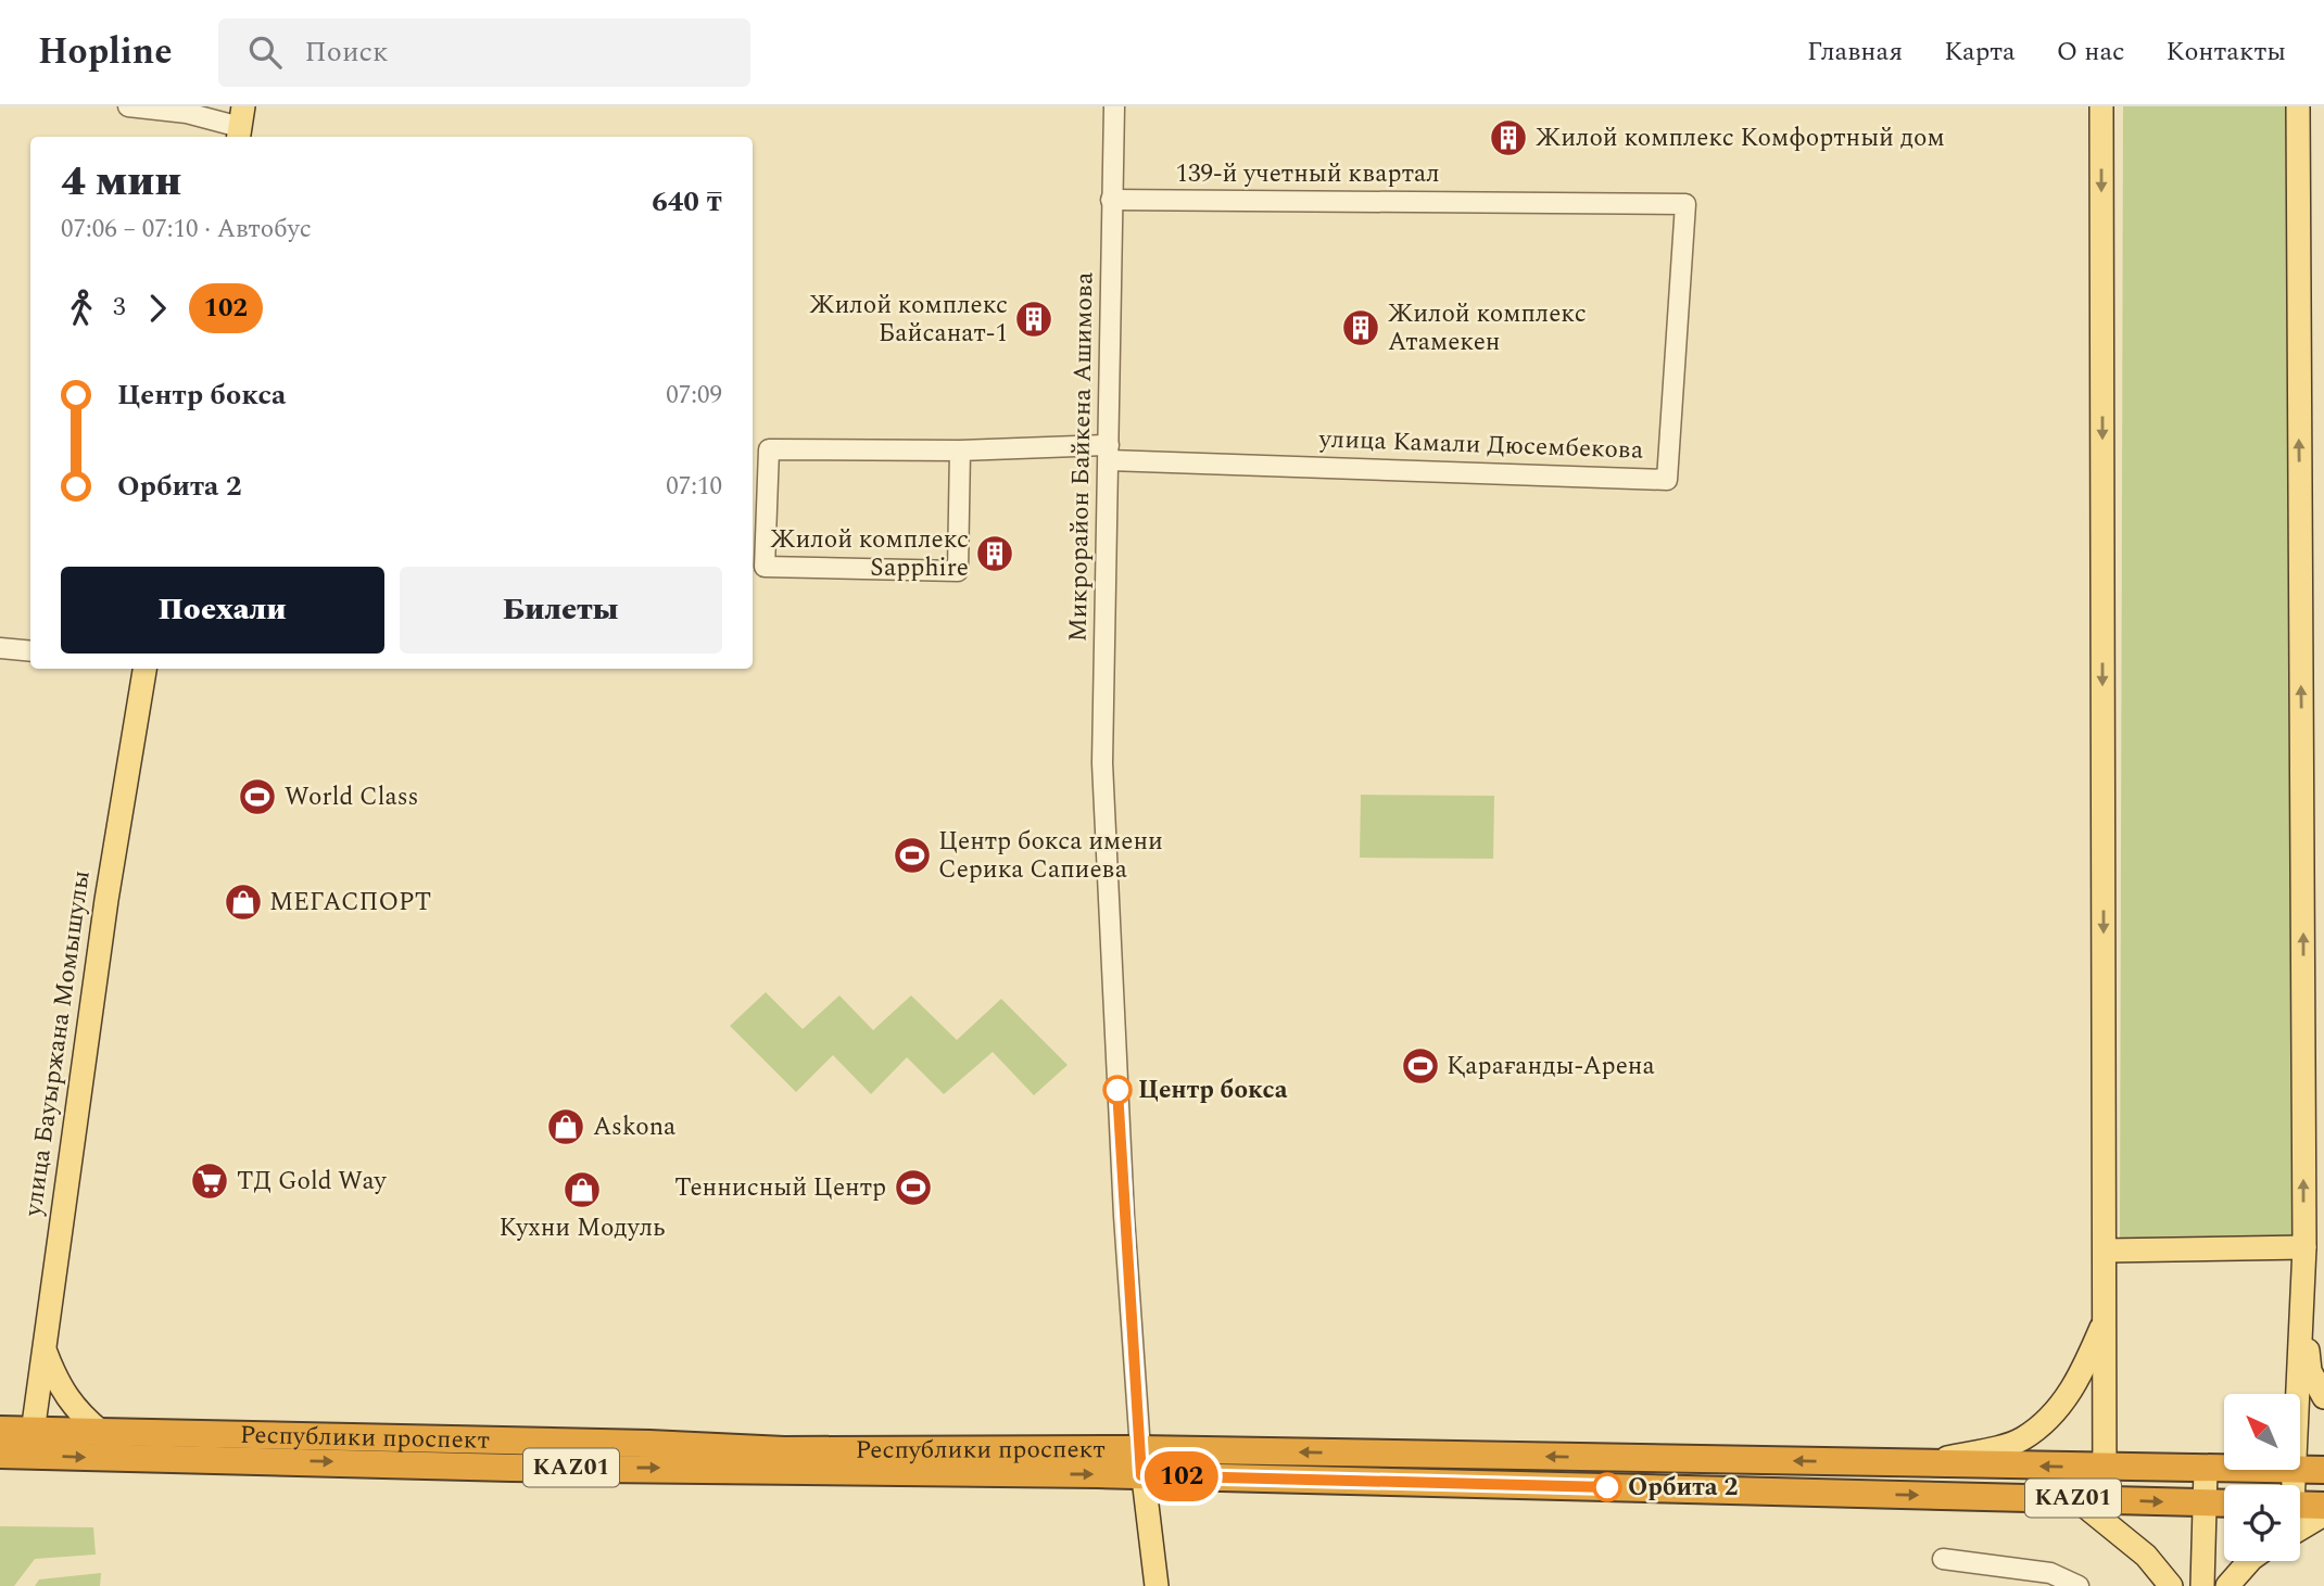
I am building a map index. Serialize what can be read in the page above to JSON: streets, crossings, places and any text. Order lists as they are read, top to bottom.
{
  "streets": {
    "highway": ["Республики проспект", "KАZ01"],
    "main road": ["улица Бауыржана Момышулы"],
    "street": ["139-й учетный квартал", "улица Камали Дюсембекова", "Микрорайон Байкена Ашимова"]
  },
  "crossings": [
    ["139-й учетный квартал", "улица Камали Дюсембекова"],
    ["139-й учетный квартал", "Микрорайон Байкена Ашимова"],
    ["улица Камали Дюсембекова", "Микрорайон Байкена Ашимова"],
    ["Микрорайон Байкена Ашимова", "Республики проспект"],
    ["улица Бауыржана Момышулы", "Республики проспект"]
  ],
  "places": {
    "building": [
      "Жилой комплекс Комфортный дом",
      "Жилой комплекс Байсанат-1",
      "Жилой комплекс Атамекен",
      "Жилой комплекс Sapphire"
    ],
    "sports": [
      "World Class",
      "Центр бокса имени Серика Сапиева",
      "Қарағанды-Арена",
      "Теннисный Центр"
    ],
    "shop": ["МЕГАСПОРТ", "Askona", "Кухни Модуль"],
    "other": ["Центр бокса", "Орбита 2"],
    "supermarket": ["ТД Gold Way"]
  },
  "lines": ["bus line 102"],
  "north": "top left",
  "page": {
    "header": "Hopline",
    "search": "Поиск",
    "nav": [
      "Главная",
      "Карта",
      "О нас",
      "Контакты"
    ],
    "on_map": "102",
    "heading": ["4 мин", "07:06 – 07:10 · Автобус", "640 ₸"],
    "legs": ["3", "102"],
    "list": [
      {
        "name": "Центр бокса",
        "value": "07:09"
      },
      {
        "name": "Орбита 2",
        "value": "07:10"
      }
    ],
    "buttons": ["Поехали", "Билеты"]
  }
}
